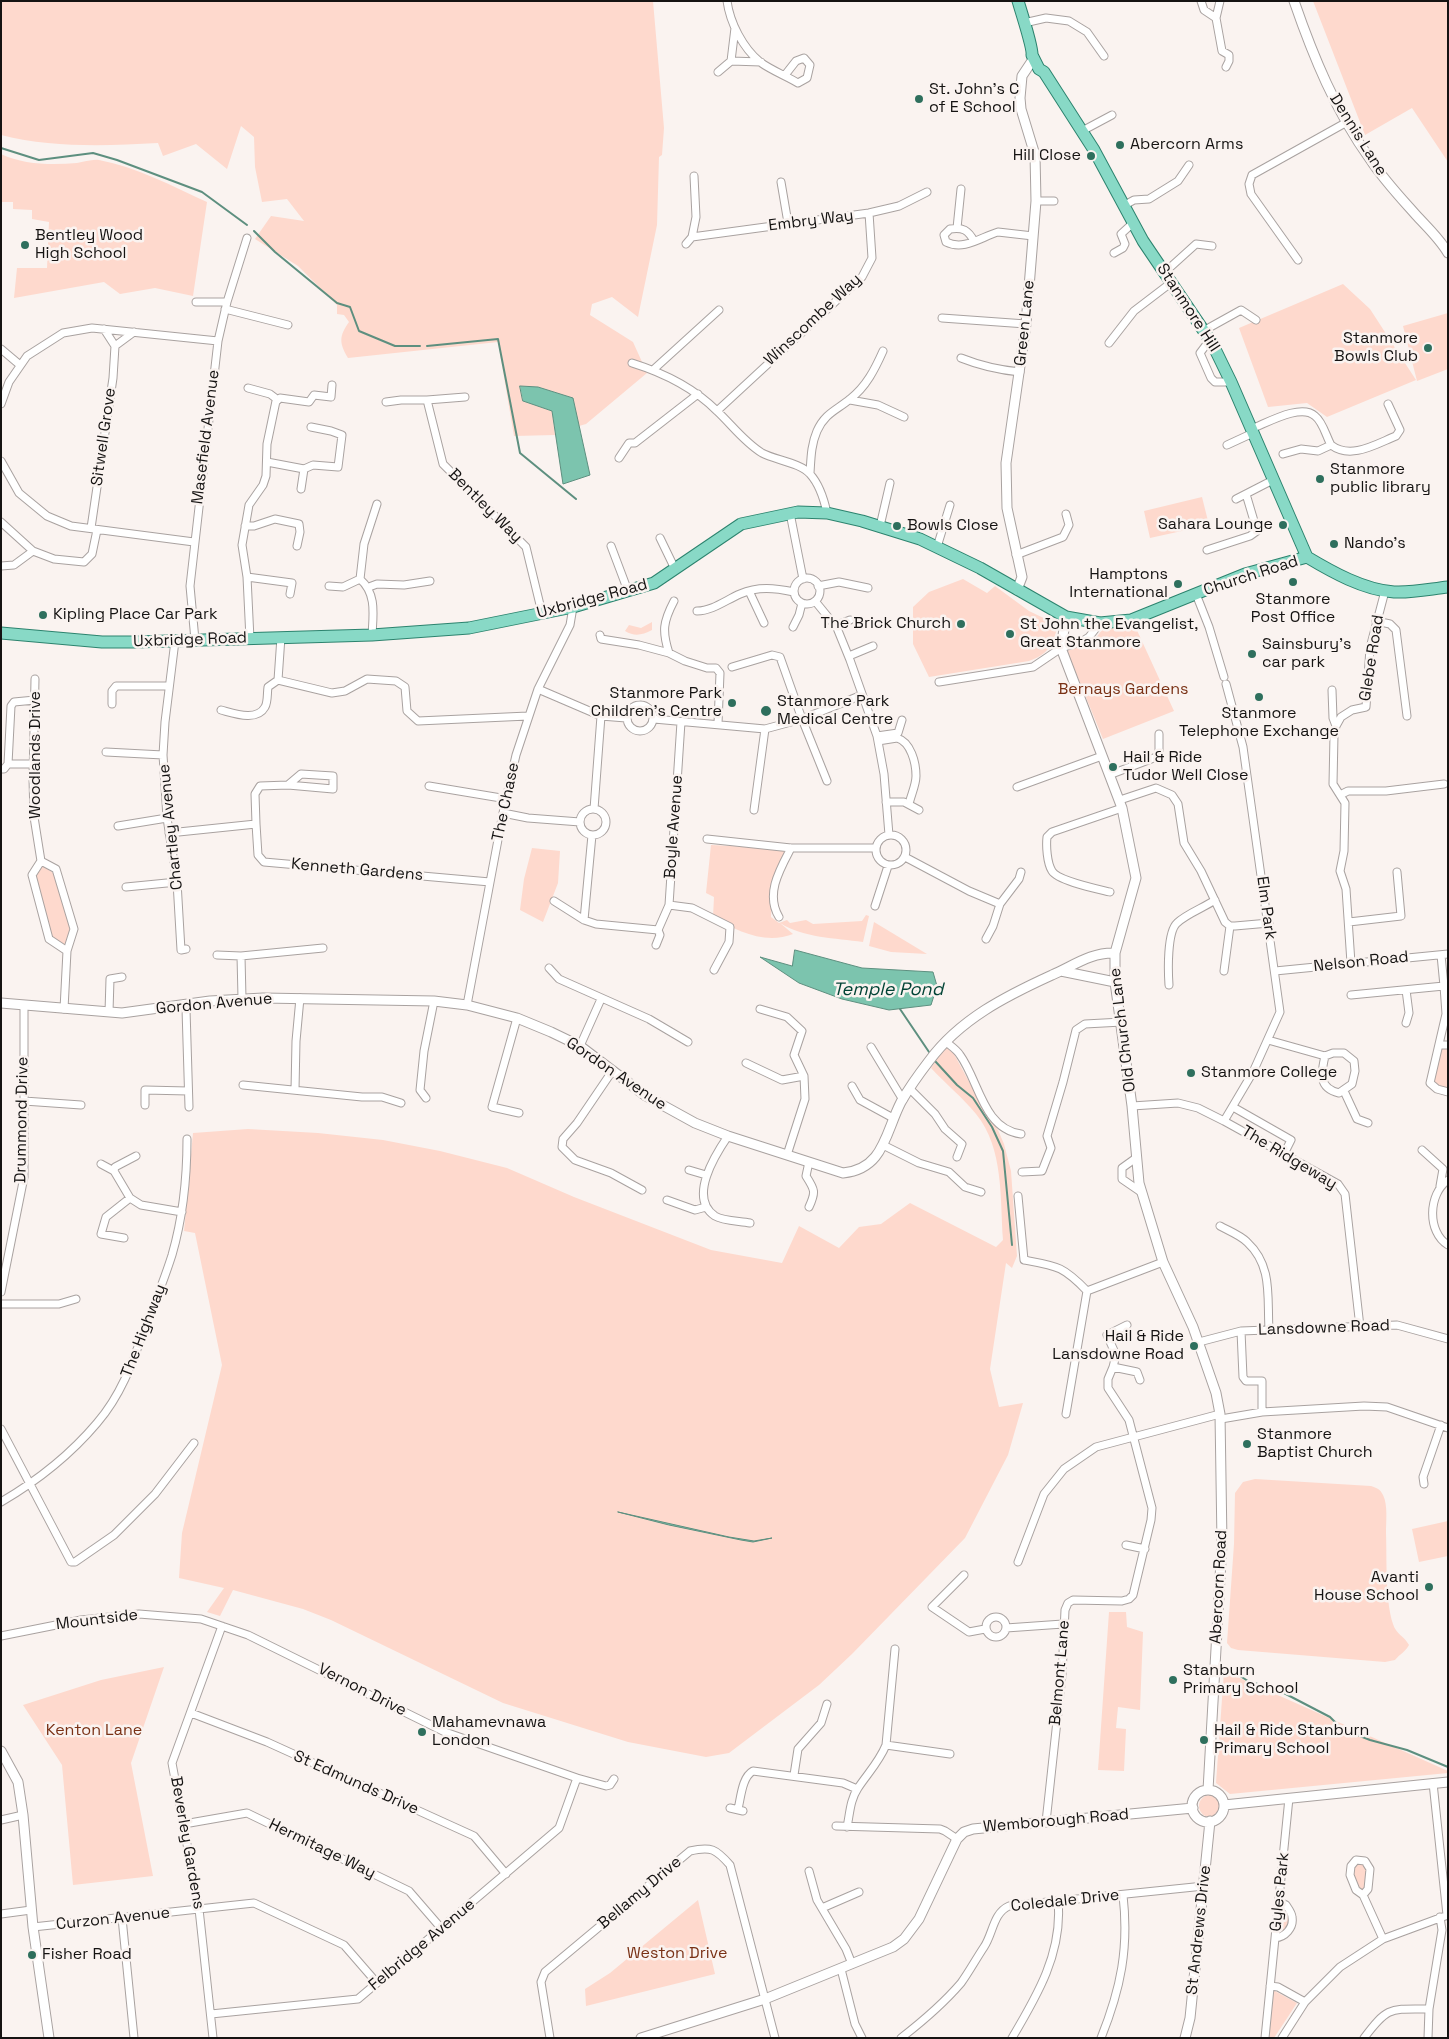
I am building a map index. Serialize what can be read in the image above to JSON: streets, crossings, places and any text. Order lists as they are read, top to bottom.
{
  "streets": {
    "main road": ["Stanmore Hill", "Church Road", "Uxbridge Road"],
    "street": [
      "Dennis Lane",
      "Embry Way",
      "Winscombe Way",
      "Green Lane",
      "Sitwell Grove",
      "Masefield Avenue",
      "Bentley Way",
      "Glebe Road",
      "Woodlands Drive",
      "The Chase",
      "Chartley Avenue",
      "Boyle Avenue",
      "Kenneth Gardens",
      "Elm Park",
      "Nelson Road",
      "Gordon Avenue",
      "Old Church Lane",
      "Drummond Drive",
      "The Ridgeway",
      "Lansdowne Road",
      "The Highway",
      "Abercorn Road",
      "Mountside",
      "Belmont Lane",
      "Vernon Drive",
      "St Edmunds Drive",
      "Wemborough Road",
      "Beverley Gardens",
      "Hermitage Way",
      "Gyles Park",
      "Bellamy Drive",
      "Coledale Drive",
      "Curzon Avenue",
      "St Andrews Drive",
      "Felbridge Avenue"
    ]
  },
  "crossings": [
    ["Embry Way", "Winscombe Way"],
    ["Stanmore Hill", "Green Lane"],
    ["Stanmore Hill", "Church Road"],
    ["Green Lane", "Uxbridge Road"],
    ["Masefield Avenue", "Uxbridge Road"],
    ["Bentley Way", "Uxbridge Road"],
    ["Church Road", "Uxbridge Road"],
    ["Church Road", "Elm Park"],
    ["Uxbridge Road", "The Chase"],
    ["Uxbridge Road", "Chartley Avenue"],
    ["Uxbridge Road", "Elm Park"],
    ["Uxbridge Road", "Old Church Lane"],
    ["The Chase", "Kenneth Gardens"],
    ["The Chase", "Gordon Avenue"],
    ["Elm Park", "Nelson Road"],
    ["Elm Park", "The Ridgeway"],
    ["Gordon Avenue", "Old Church Lane"],
    ["Gordon Avenue", "Drummond Drive"],
    ["Old Church Lane", "The Ridgeway"],
    ["Old Church Lane", "Lansdowne Road"],
    ["Old Church Lane", "Abercorn Road"],
    ["The Ridgeway", "Lansdowne Road"],
    ["Abercorn Road", "Wemborough Road"],
    ["Abercorn Road", "St Andrews Drive"],
    ["Mountside", "Vernon Drive"],
    ["Mountside", "Beverley Gardens"],
    ["Belmont Lane", "Wemborough Road"],
    ["Vernon Drive", "Beverley Gardens"],
    ["Vernon Drive", "Felbridge Avenue"],
    ["St Edmunds Drive", "Beverley Gardens"],
    ["St Edmunds Drive", "Felbridge Avenue"],
    ["Wemborough Road", "St Andrews Drive"],
    ["Beverley Gardens", "Hermitage Way"],
    ["Beverley Gardens", "Curzon Avenue"],
    ["Beverley Gardens", "Felbridge Avenue"],
    ["Hermitage Way", "Felbridge Avenue"],
    ["Coledale Drive", "St Andrews Drive"],
    ["Curzon Avenue", "Felbridge Avenue"]
  ],
  "water": ["Temple Pond"],
  "parks": ["Bernays Gardens", "Kenton Lane", "Weston Drive"],
  "places": [
    "St. John's C of E School",
    "Abercorn Arms",
    "Hill Close",
    "Bentley Wood High School",
    "Stanmore Bowls Club",
    "Stanmore public library",
    "Sahara Lounge",
    "Bowls Close",
    "Nando's",
    "Stanmore Post Office",
    "Hamptons International",
    "Kipling Place Car Park",
    "The Brick Church",
    "St John the Evangelist, Great Stanmore",
    "Sainsbury's car park",
    "Stanmore Telephone Exchange",
    "Stanmore Park Children's Centre",
    "Stanmore Park Medical Centre",
    "Hail & Ride Tudor Well Close",
    "Stanmore College",
    "Hail & Ride Lansdowne Road",
    "Stanmore Baptist Church",
    "Avanti House School",
    "Stanburn Primary School",
    "Mahamevnawa London",
    "Hail & Ride Stanburn Primary School",
    "Fisher Road"
  ]
}
